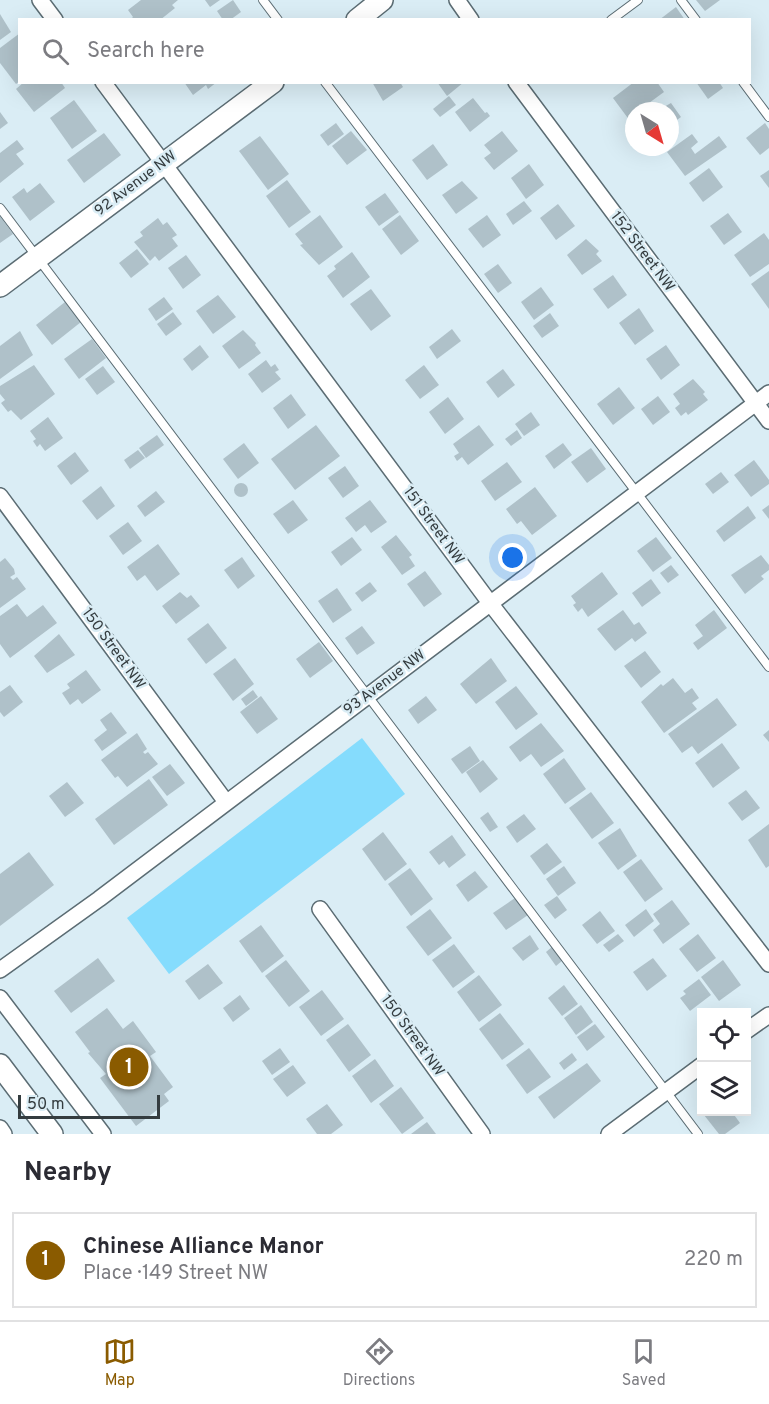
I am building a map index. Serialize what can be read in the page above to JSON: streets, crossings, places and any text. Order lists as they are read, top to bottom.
{
  "streets": {
    "street": [
      "92 Avenue NW",
      "152 Street NW",
      "151 Street NW",
      "150 Street NW",
      "93 Avenue NW"
    ]
  },
  "crossings": [
    ["92 Avenue NW", "151 Street NW"],
    ["152 Street NW", "93 Avenue NW"],
    ["151 Street NW", "93 Avenue NW"],
    ["150 Street NW", "93 Avenue NW"]
  ],
  "scale_bar": "50 m",
  "north": "bottom right",
  "page": {
    "search": "Search here",
    "pins": "1",
    "scale": "50 m",
    "heading": "Nearby",
    "list": [
      {
        "mark": "1",
        "name": "Chinese Alliance Manor",
        "note": "Place · 149 Street NW",
        "value": "220 m"
      }
    ],
    "nav": ["Map", "Directions", "Saved"]
  }
}
